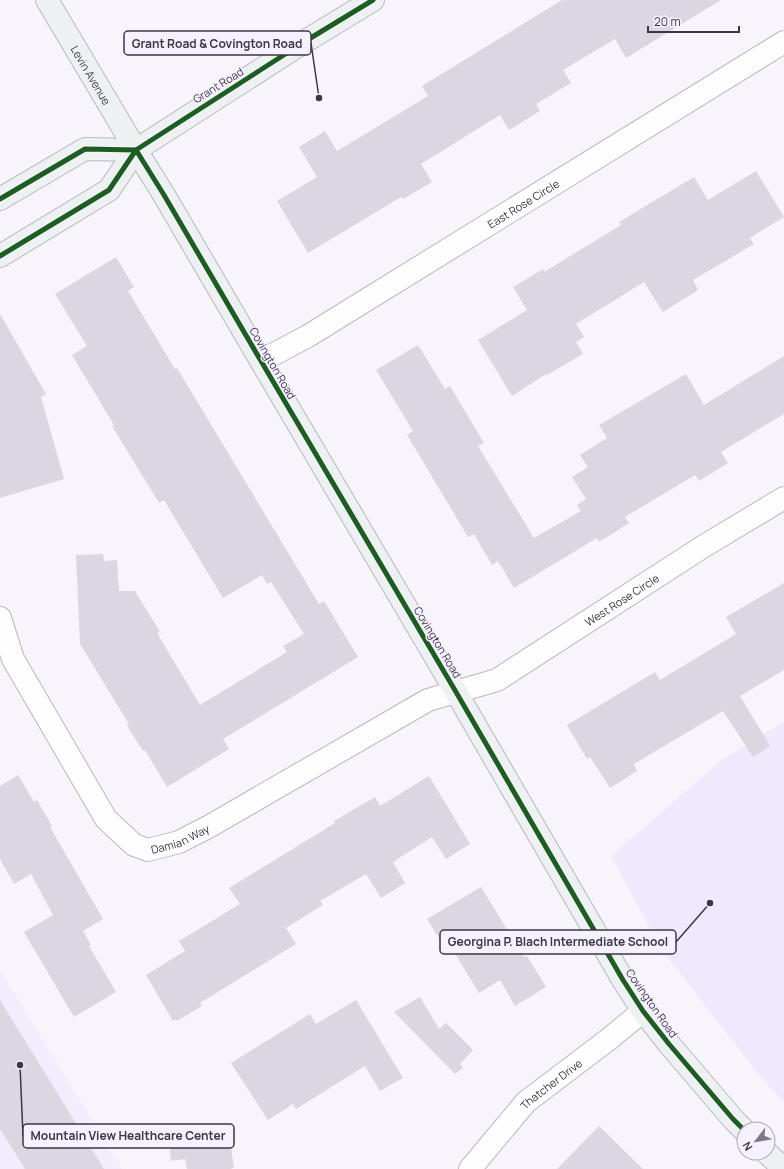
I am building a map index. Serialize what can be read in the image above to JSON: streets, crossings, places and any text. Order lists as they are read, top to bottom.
{
  "streets": {
    "street": [
      "Levin Avenue",
      "Grant Road",
      "East Rose Circle",
      "Covington Road",
      "West Rose Circle",
      "Damian Way",
      "Thatcher Drive"
    ]
  },
  "crossings": [
    ["Levin Avenue", "Grant Road"],
    ["Levin Avenue", "Covington Road"],
    ["Grant Road", "Covington Road"],
    ["East Rose Circle", "Covington Road"],
    ["Covington Road", "West Rose Circle"],
    ["Covington Road", "Damian Way"],
    ["Covington Road", "Thatcher Drive"],
    ["West Rose Circle", "Damian Way"]
  ],
  "places": ["Grant Road & Covington Road", "Georgina P. Blach Intermediate School", "Mountain View Healthcare Center"],
  "scale_bar": "20 m",
  "north": "bottom left"
}
